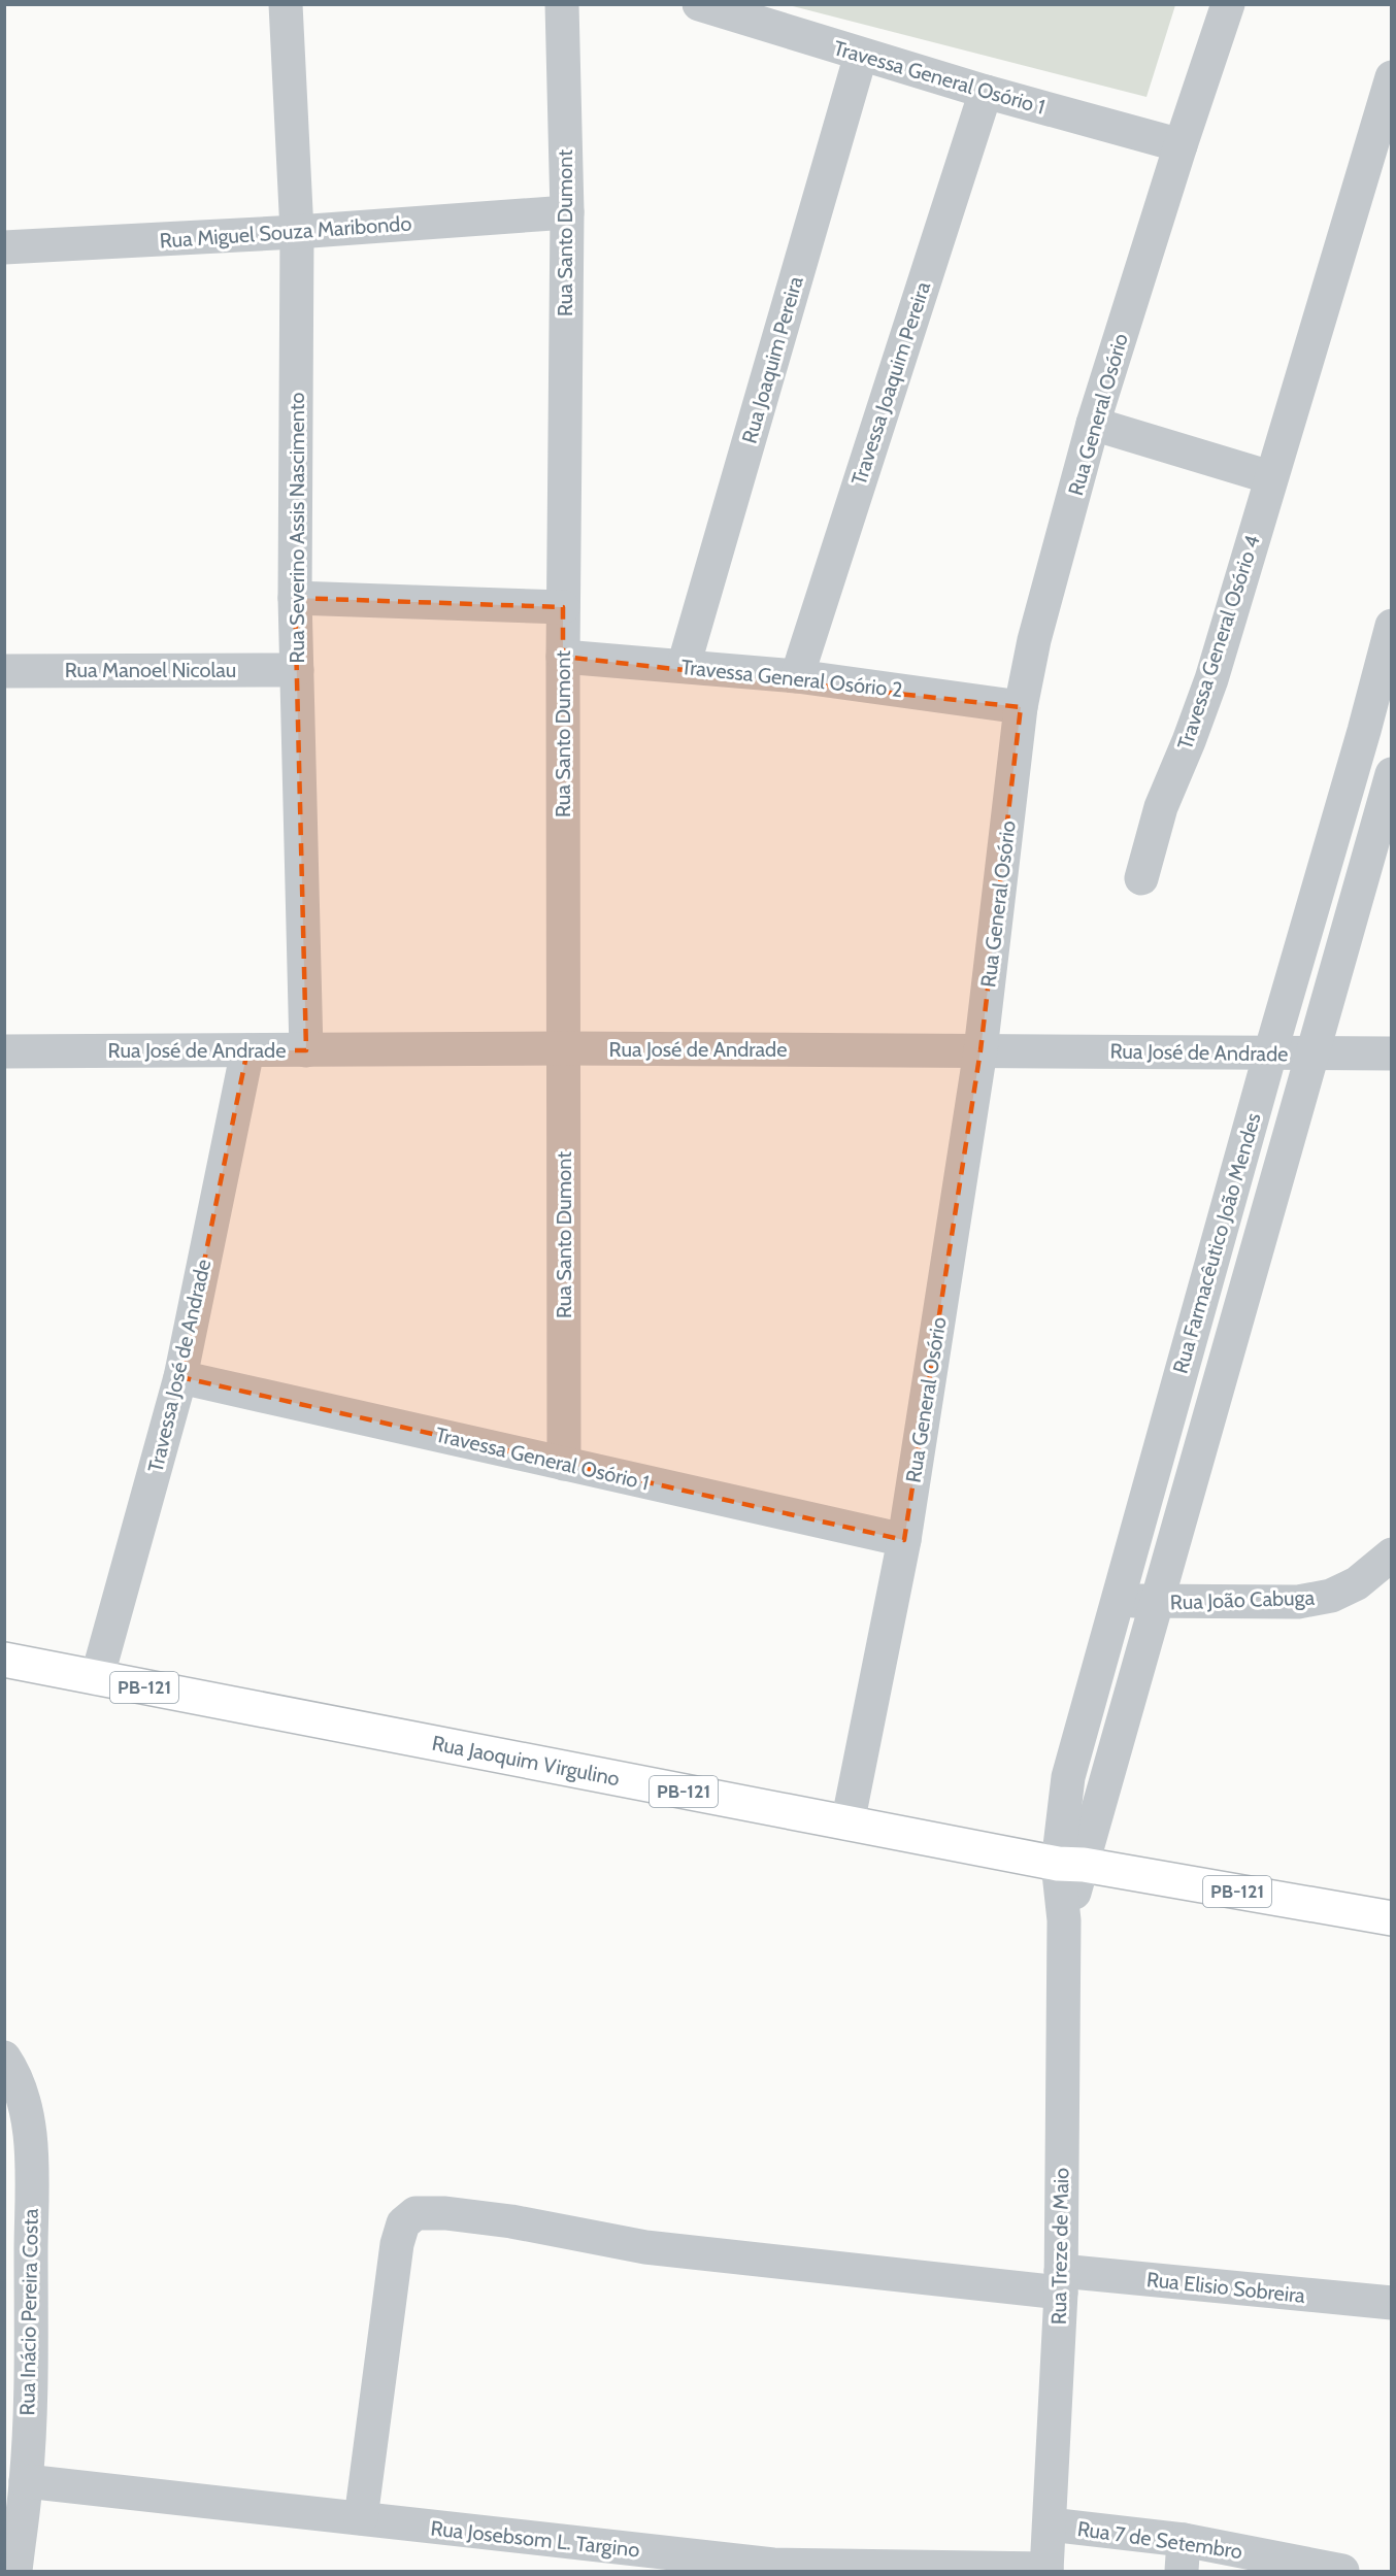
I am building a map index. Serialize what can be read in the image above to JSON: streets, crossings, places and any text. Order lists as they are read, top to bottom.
{
  "streets": {
    "main road": ["PB-121", "Rua Jaoquim Virgulino"],
    "street": [
      "Travessa General Osório 1",
      "Rua Miguel Souza Maribondo",
      "Rua Santo Dumont",
      "Rua Joaquim Pereira",
      "Travessa Joaquim Pereira",
      "Rua General Osório",
      "Rua Severino Assis Nascimento",
      "Travessa General Osório 4",
      "Rua Manoel Nicolau",
      "Travessa General Osório 2",
      "Rua José de Andrade",
      "Rua Farmacêutico João Mendes",
      "Travessa José de Andrade",
      "Rua João Cabuga",
      "Rua Treze de Maio",
      "Rua Elisio Sobreira",
      "Rua Inácio Pereira Costa",
      "Rua Josebsom L. Targino",
      "Rua 7 de Setembro"
    ]
  },
  "crossings": [
    ["Travessa General Osório 1", "Rua Santo Dumont"],
    ["Travessa General Osório 1", "Rua Joaquim Pereira"],
    ["Travessa General Osório 1", "Travessa Joaquim Pereira"],
    ["Travessa General Osório 1", "Rua General Osório"],
    ["Travessa General Osório 1", "Travessa José de Andrade"],
    ["Rua Miguel Souza Maribondo", "Rua Santo Dumont"],
    ["Rua Miguel Souza Maribondo", "Rua Severino Assis Nascimento"],
    ["Rua Santo Dumont", "Travessa General Osório 2"],
    ["Rua Santo Dumont", "Rua José de Andrade"],
    ["Rua Joaquim Pereira", "Travessa General Osório 2"],
    ["Travessa Joaquim Pereira", "Travessa General Osório 2"],
    ["Rua General Osório", "Travessa General Osório 2"],
    ["Rua General Osório", "Rua José de Andrade"],
    ["Rua General Osório", "Rua Jaoquim Virgulino"],
    ["Rua Severino Assis Nascimento", "Rua Manoel Nicolau"],
    ["Rua Severino Assis Nascimento", "Rua José de Andrade"],
    ["Rua José de Andrade", "Rua Farmacêutico João Mendes"],
    ["Rua José de Andrade", "Travessa José de Andrade"],
    ["Rua Farmacêutico João Mendes", "Rua João Cabuga"],
    ["Rua Farmacêutico João Mendes", "PB-121"],
    ["Rua Farmacêutico João Mendes", "Rua Jaoquim Virgulino"],
    ["Rua Farmacêutico João Mendes", "Rua Treze de Maio"],
    ["Travessa José de Andrade", "Rua Jaoquim Virgulino"],
    ["PB-121", "Rua Jaoquim Virgulino"],
    ["PB-121", "Rua Treze de Maio"],
    ["Rua Jaoquim Virgulino", "Rua Treze de Maio"],
    ["Rua Treze de Maio", "Rua Elisio Sobreira"],
    ["Rua Treze de Maio", "Rua Josebsom L. Targino"],
    ["Rua Treze de Maio", "Rua 7 de Setembro"],
    ["Rua Elisio Sobreira", "Rua Josebsom L. Targino"],
    ["Rua Inácio Pereira Costa", "Rua Josebsom L. Targino"]
  ]
}
